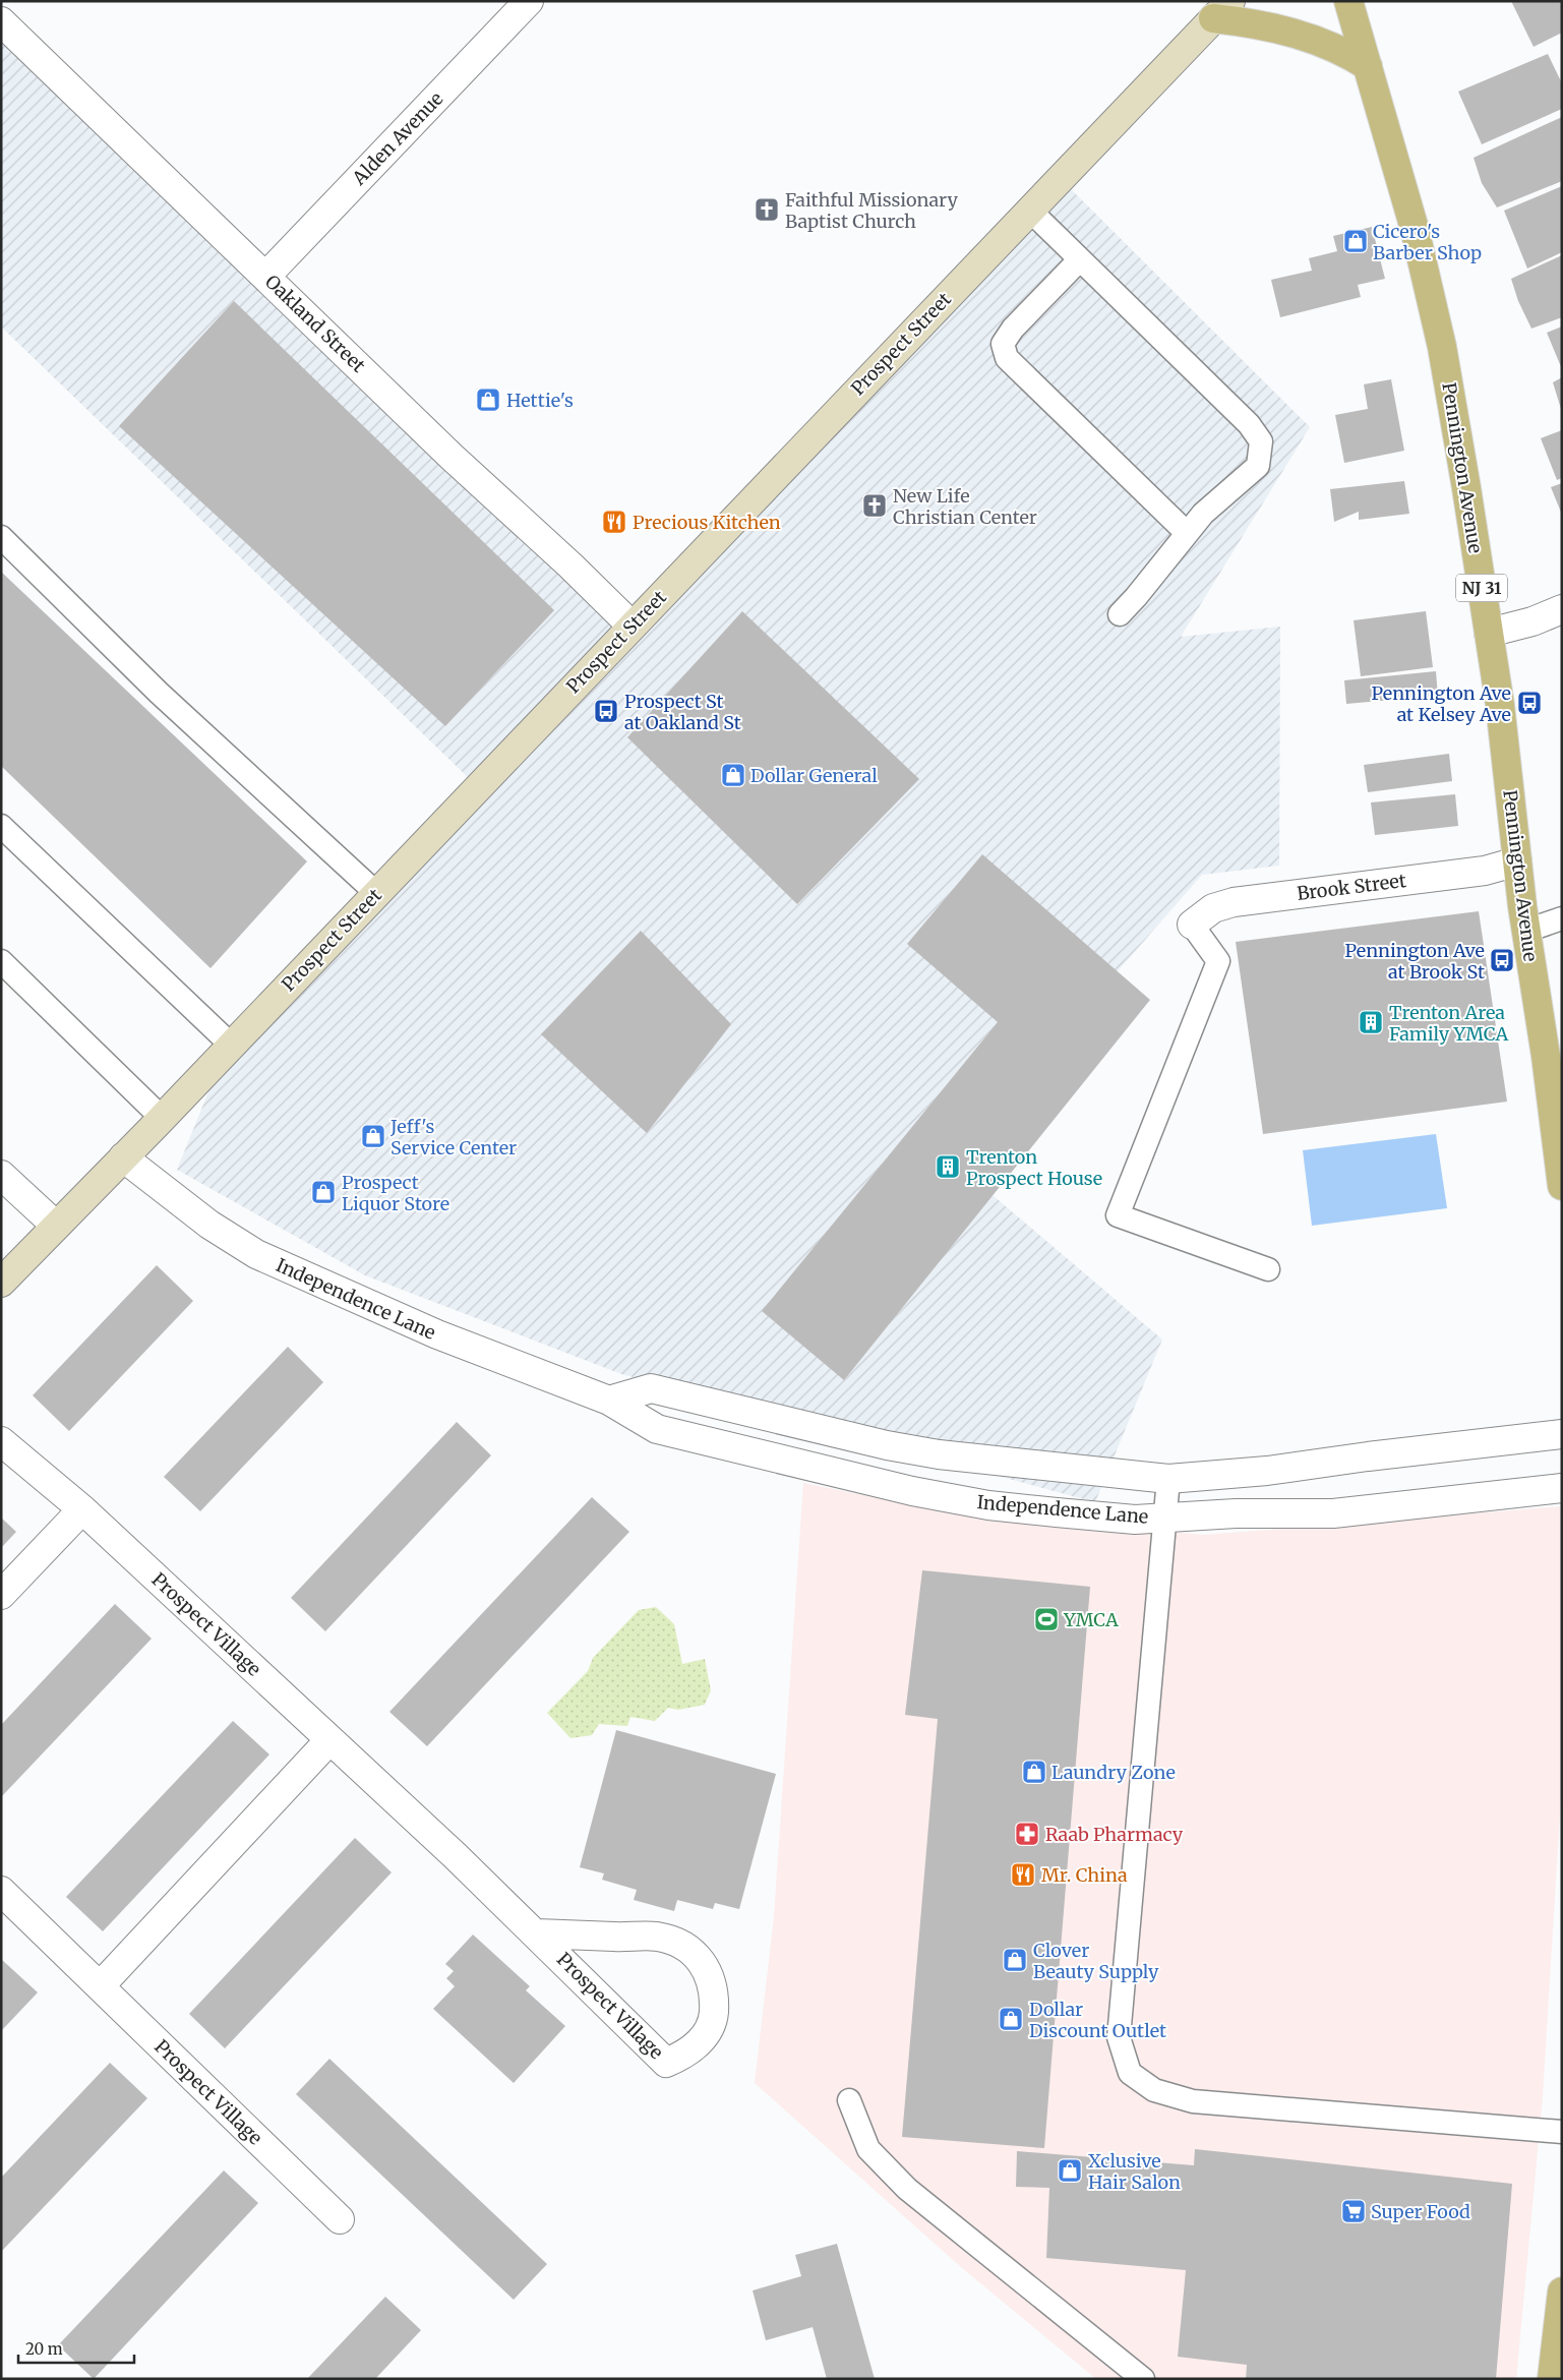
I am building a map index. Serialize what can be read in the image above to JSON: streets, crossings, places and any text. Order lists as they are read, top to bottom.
{
  "streets": {
    "main road": ["Pennington Avenue", "NJ 31"],
    "street": [
      "Alden Avenue",
      "Oakland Street",
      "Prospect Street",
      "Brook Street",
      "Independence Lane",
      "Prospect Village"
    ]
  },
  "crossings": [
    ["Alden Avenue", "Oakland Street"],
    ["Oakland Street", "Prospect Street"],
    ["Prospect Street", "Independence Lane"],
    ["Pennington Avenue", "Brook Street"]
  ],
  "places": {
    "church": ["Faithful Missionary Baptist Church", "New Life Christian Center"],
    "shop": [
      "Cicero's Barber Shop",
      "Hettie's",
      "Dollar General",
      "Jeff's Service Center",
      "Prospect Liquor Store",
      "Laundry Zone",
      "Clover Beauty Supply",
      "Dollar Discount Outlet",
      "Xclusive Hair Salon"
    ],
    "restaurant": ["Precious Kitchen", "Mr. China"],
    "bus stop": ["Pennington Ave at Kelsey Ave", "Prospect St at Oakland St", "Pennington Ave at Brook St"],
    "building": ["Trenton Area Family YMCA", "Trenton Prospect House"],
    "sports": ["YMCA"],
    "pharmacy": ["Raab Pharmacy"],
    "supermarket": ["Super Food"]
  },
  "scale_bar": "20 m"
}
